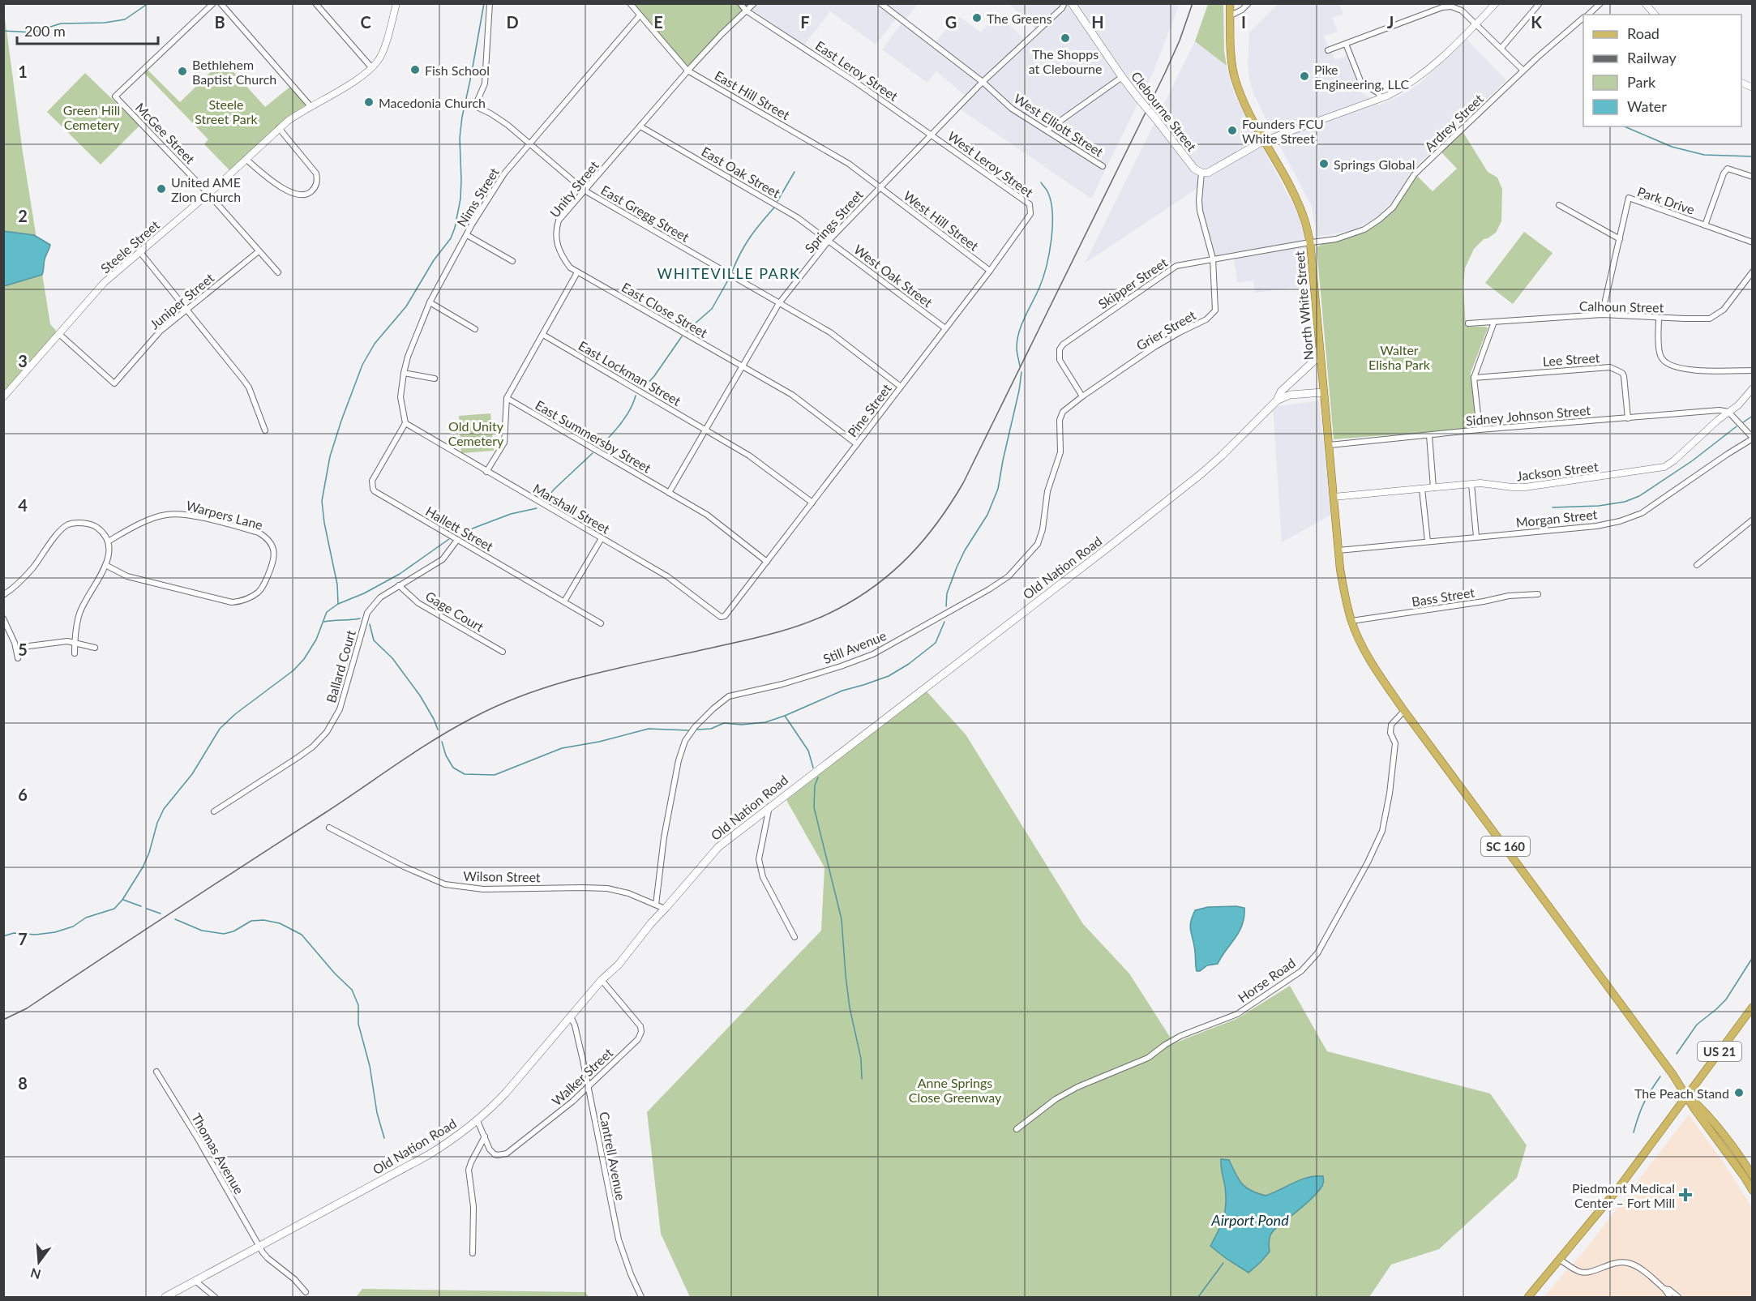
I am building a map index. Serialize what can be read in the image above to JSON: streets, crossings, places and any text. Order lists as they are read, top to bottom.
{
  "streets": {
    "main road": [
      "Clebourne Street",
      "North White Street",
      "Old Nation Road",
      "SC 160",
      "US 21"
    ],
    "street": [
      "East Leroy Street",
      "East Hill Street",
      "Ardrey Street",
      "West Elliott Street",
      "McGee Street",
      "West Leroy Street",
      "East Oak Street",
      "Unity Street",
      "Nims Street",
      "Park Drive",
      "East Gregg Street",
      "West Hill Street",
      "Springs Street",
      "Steele Street",
      "West Oak Street",
      "Skipper Street",
      "Juniper Street",
      "Calhoun Street",
      "East Close Street",
      "Grier Street",
      "Lee Street",
      "East Lockman Street",
      "Pine Street",
      "Sidney Johnson Street",
      "East Summersby Street",
      "Jackson Street",
      "Marshall Street",
      "Warpers Lane",
      "Morgan Street",
      "Hallett Street",
      "Bass Street",
      "Gage Court",
      "Still Avenue",
      "Ballard Court",
      "Wilson Street",
      "Horse Road",
      "Walker Street",
      "Thomas Avenue",
      "Cantrell Avenue"
    ]
  },
  "crossings": [
    ["East Leroy Street", "West Leroy Street"],
    ["East Leroy Street", "Unity Street"],
    ["East Leroy Street", "Springs Street"],
    ["East Hill Street", "Unity Street"],
    ["East Hill Street", "Nims Street"],
    ["East Hill Street", "West Hill Street"],
    ["East Hill Street", "Springs Street"],
    ["Clebourne Street", "Grier Street"],
    ["Ardrey Street", "Skipper Street"],
    ["Ardrey Street", "North White Street"],
    ["West Elliott Street", "Springs Street"],
    ["McGee Street", "Steele Street"],
    ["McGee Street", "Juniper Street"],
    ["West Leroy Street", "Springs Street"],
    ["West Leroy Street", "Pine Street"],
    ["East Oak Street", "Unity Street"],
    ["East Oak Street", "Springs Street"],
    ["East Oak Street", "West Oak Street"],
    ["Unity Street", "East Gregg Street"],
    ["Unity Street", "East Close Street"],
    ["Nims Street", "East Gregg Street"],
    ["Nims Street", "Marshall Street"],
    ["Nims Street", "Hallett Street"],
    ["Park Drive", "Calhoun Street"],
    ["East Gregg Street", "Springs Street"],
    ["East Gregg Street", "Pine Street"],
    ["West Hill Street", "Springs Street"],
    ["West Hill Street", "Pine Street"],
    ["Springs Street", "West Oak Street"],
    ["Springs Street", "East Close Street"],
    ["Springs Street", "East Lockman Street"],
    ["Springs Street", "East Summersby Street"],
    ["Steele Street", "Juniper Street"],
    ["West Oak Street", "Pine Street"],
    ["Skipper Street", "North White Street"],
    ["Skipper Street", "Grier Street"],
    ["Skipper Street", "Still Avenue"],
    ["North White Street", "Sidney Johnson Street"],
    ["North White Street", "Jackson Street"],
    ["North White Street", "Morgan Street"],
    ["North White Street", "Old Nation Road"],
    ["North White Street", "Bass Street"],
    ["North White Street", "SC 160"],
    ["East Close Street", "Pine Street"],
    ["Grier Street", "Still Avenue"],
    ["Lee Street", "Sidney Johnson Street"],
    ["East Lockman Street", "Pine Street"],
    ["Pine Street", "East Summersby Street"],
    ["Pine Street", "Marshall Street"],
    ["Sidney Johnson Street", "Jackson Street"],
    ["Marshall Street", "Hallett Street"],
    ["Hallett Street", "Ballard Court"],
    ["Old Nation Road", "Walker Street"],
    ["Old Nation Road", "Thomas Avenue"],
    ["Old Nation Road", "Cantrell Avenue"],
    ["Gage Court", "Ballard Court"],
    ["Still Avenue", "Wilson Street"],
    ["SC 160", "Horse Road"],
    ["SC 160", "US 21"],
    ["Walker Street", "Cantrell Avenue"]
  ],
  "districts": ["WHITEVILLE PARK"],
  "water": ["Airport Pond"],
  "parks": [
    "Steele Street Park",
    "Green Hill Cemetery",
    "Walter Elisha Park",
    "Old Unity Cemetery",
    "Anne Springs Close Greenway"
  ],
  "places": {
    "other": [
      "The Greens",
      "The Shopps at Clebourne",
      "Fish School",
      "Bethlehem Baptist Church",
      "Pike Engineering, LLC",
      "Macedonia Church",
      "Founders FCU White Street",
      "Springs Global",
      "United AME Zion Church",
      "The Peach Stand"
    ],
    "health": ["Piedmont Medical Center – Fort Mill"]
  },
  "legend": [
    "Road",
    "Railway",
    "Park",
    "Water"
  ],
  "scale_bar": "200 m",
  "north": "bottom",
  "grid": {
    "columns": [
      "B",
      "C",
      "D",
      "E",
      "F",
      "G",
      "H",
      "I",
      "J",
      "K"
    ],
    "rows": [
      "1",
      "2",
      "3",
      "4",
      "5",
      "6",
      "7",
      "8"
    ]
  }
}
